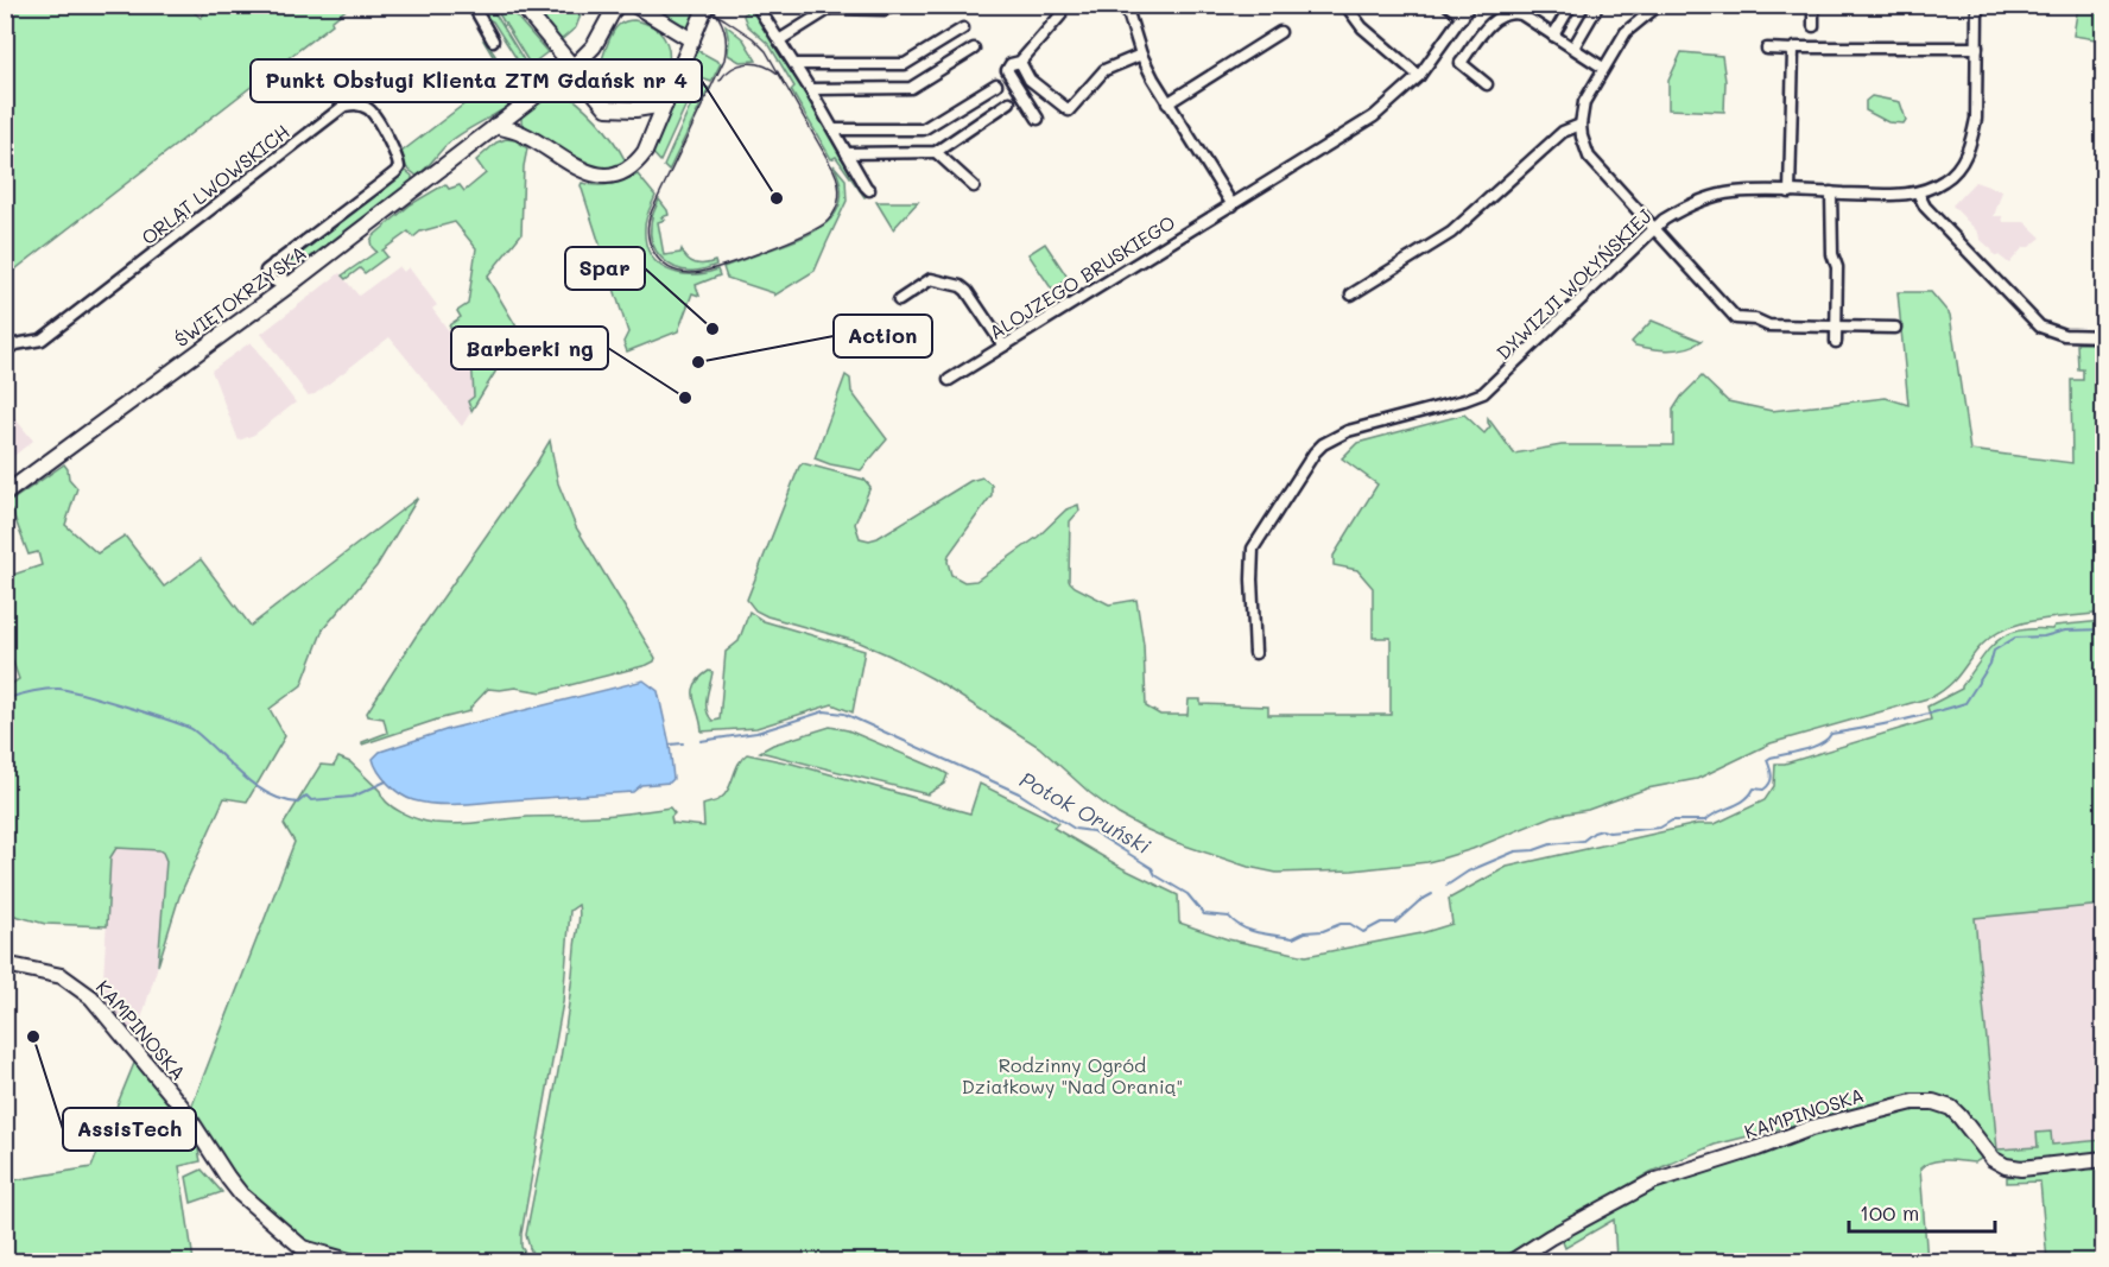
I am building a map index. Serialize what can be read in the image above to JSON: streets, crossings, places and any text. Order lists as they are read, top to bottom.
{
  "streets": {
    "main road": ["ŚWIĘTOKRZYSKA", "KAMPINOSKA"],
    "street": ["ORLĄT LWOWSKICH", "ALOJZEGO BRUSKIEGO", "DYWIZJI WOŁYŃSKIEJ"]
  },
  "crossings": [
    ["ORLĄT LWOWSKICH", "ŚWIĘTOKRZYSKA"]
  ],
  "water": ["Potok Oruński"],
  "parks": ["Rodzinny Ogród Działkowy \"Nad Oranią\""],
  "places": [
    "Punkt Obsługi Klienta ZTM Gdańsk nr 4",
    "Spar",
    "Action",
    "Barberki ng",
    "AssisTech"
  ],
  "scale_bar": "100 m"
}
